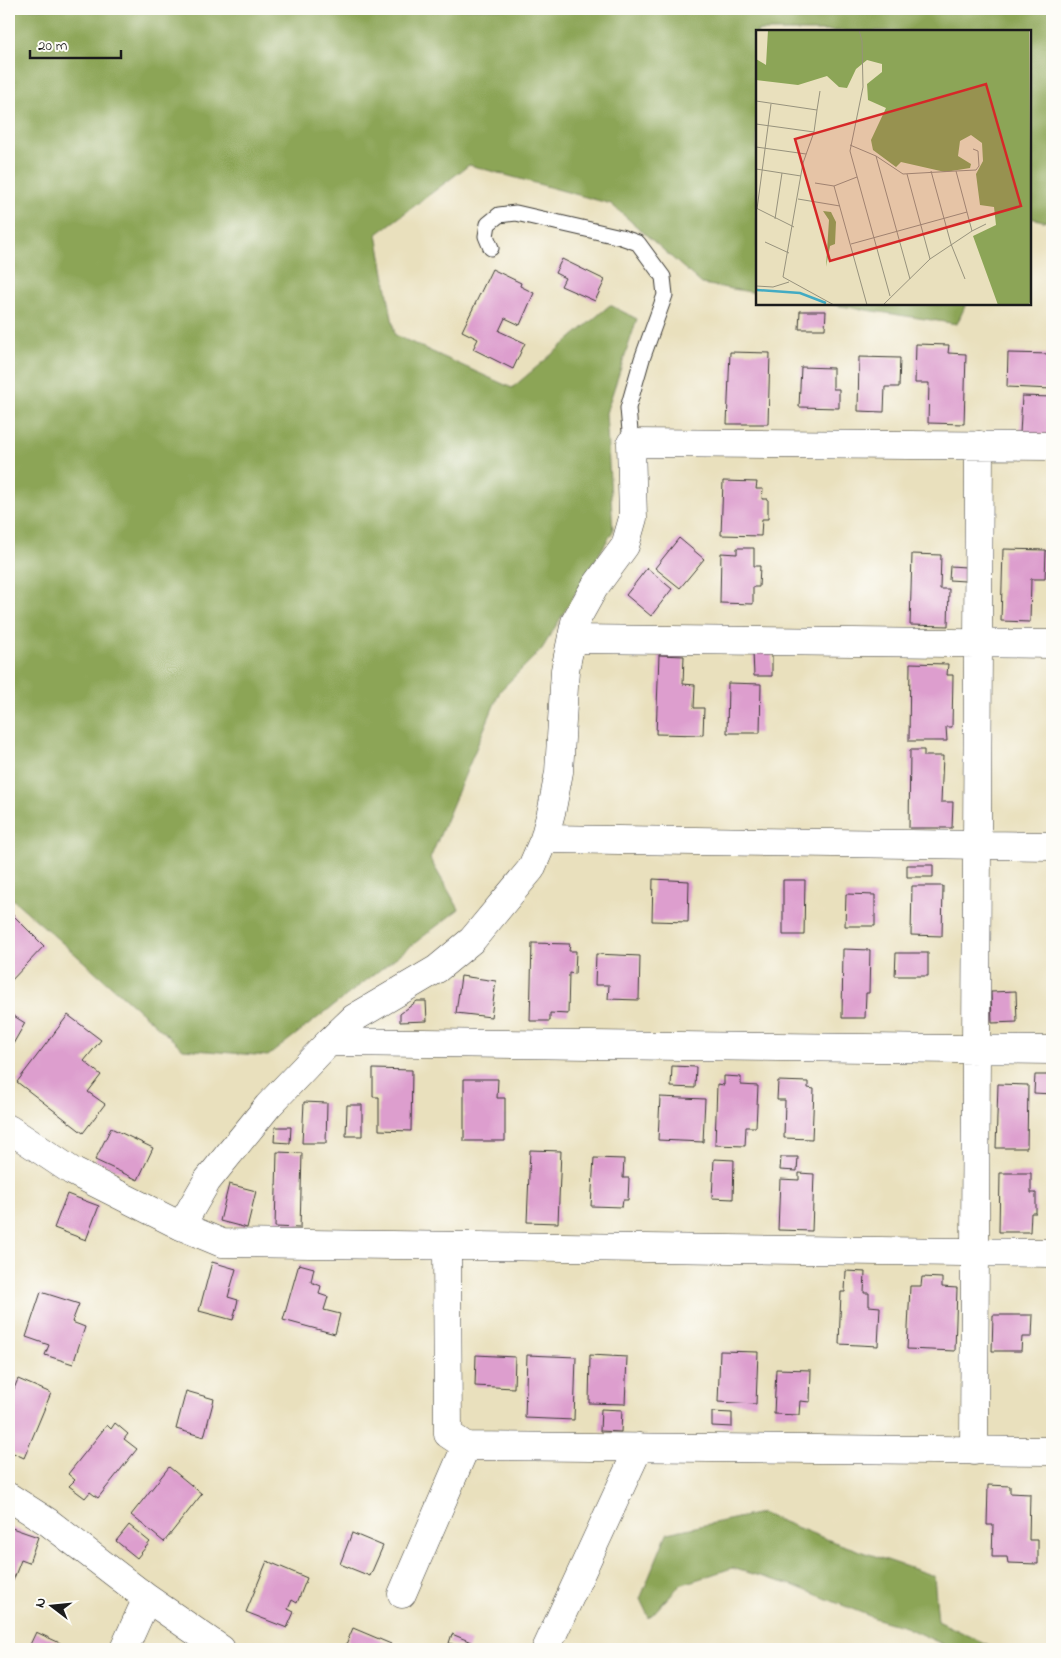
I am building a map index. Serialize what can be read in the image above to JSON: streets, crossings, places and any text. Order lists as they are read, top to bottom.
{
  "scale_bar": "20 m",
  "north": "left"
}
